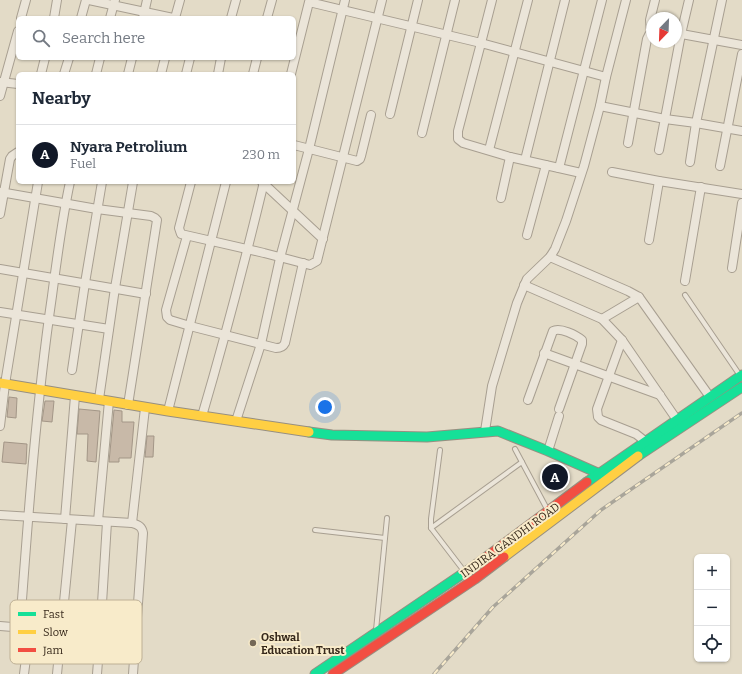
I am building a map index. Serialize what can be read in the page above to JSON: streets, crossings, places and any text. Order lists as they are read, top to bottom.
{
  "streets": {
    "main road": ["INDIRA GANDHI ROAD"]
  },
  "places": ["Oshwal Education Trust"],
  "legend": ["Fast", "Slow", "Jam"],
  "north": "bottom left",
  "page": {
    "search": "Search here",
    "heading": "Nearby",
    "list": [
      {
        "mark": "A",
        "name": "Nyara Petrolium",
        "note": "Fuel",
        "value": "230 m"
      }
    ],
    "pins": "A",
    "map_buttons": ["+", "−"]
  }
}
